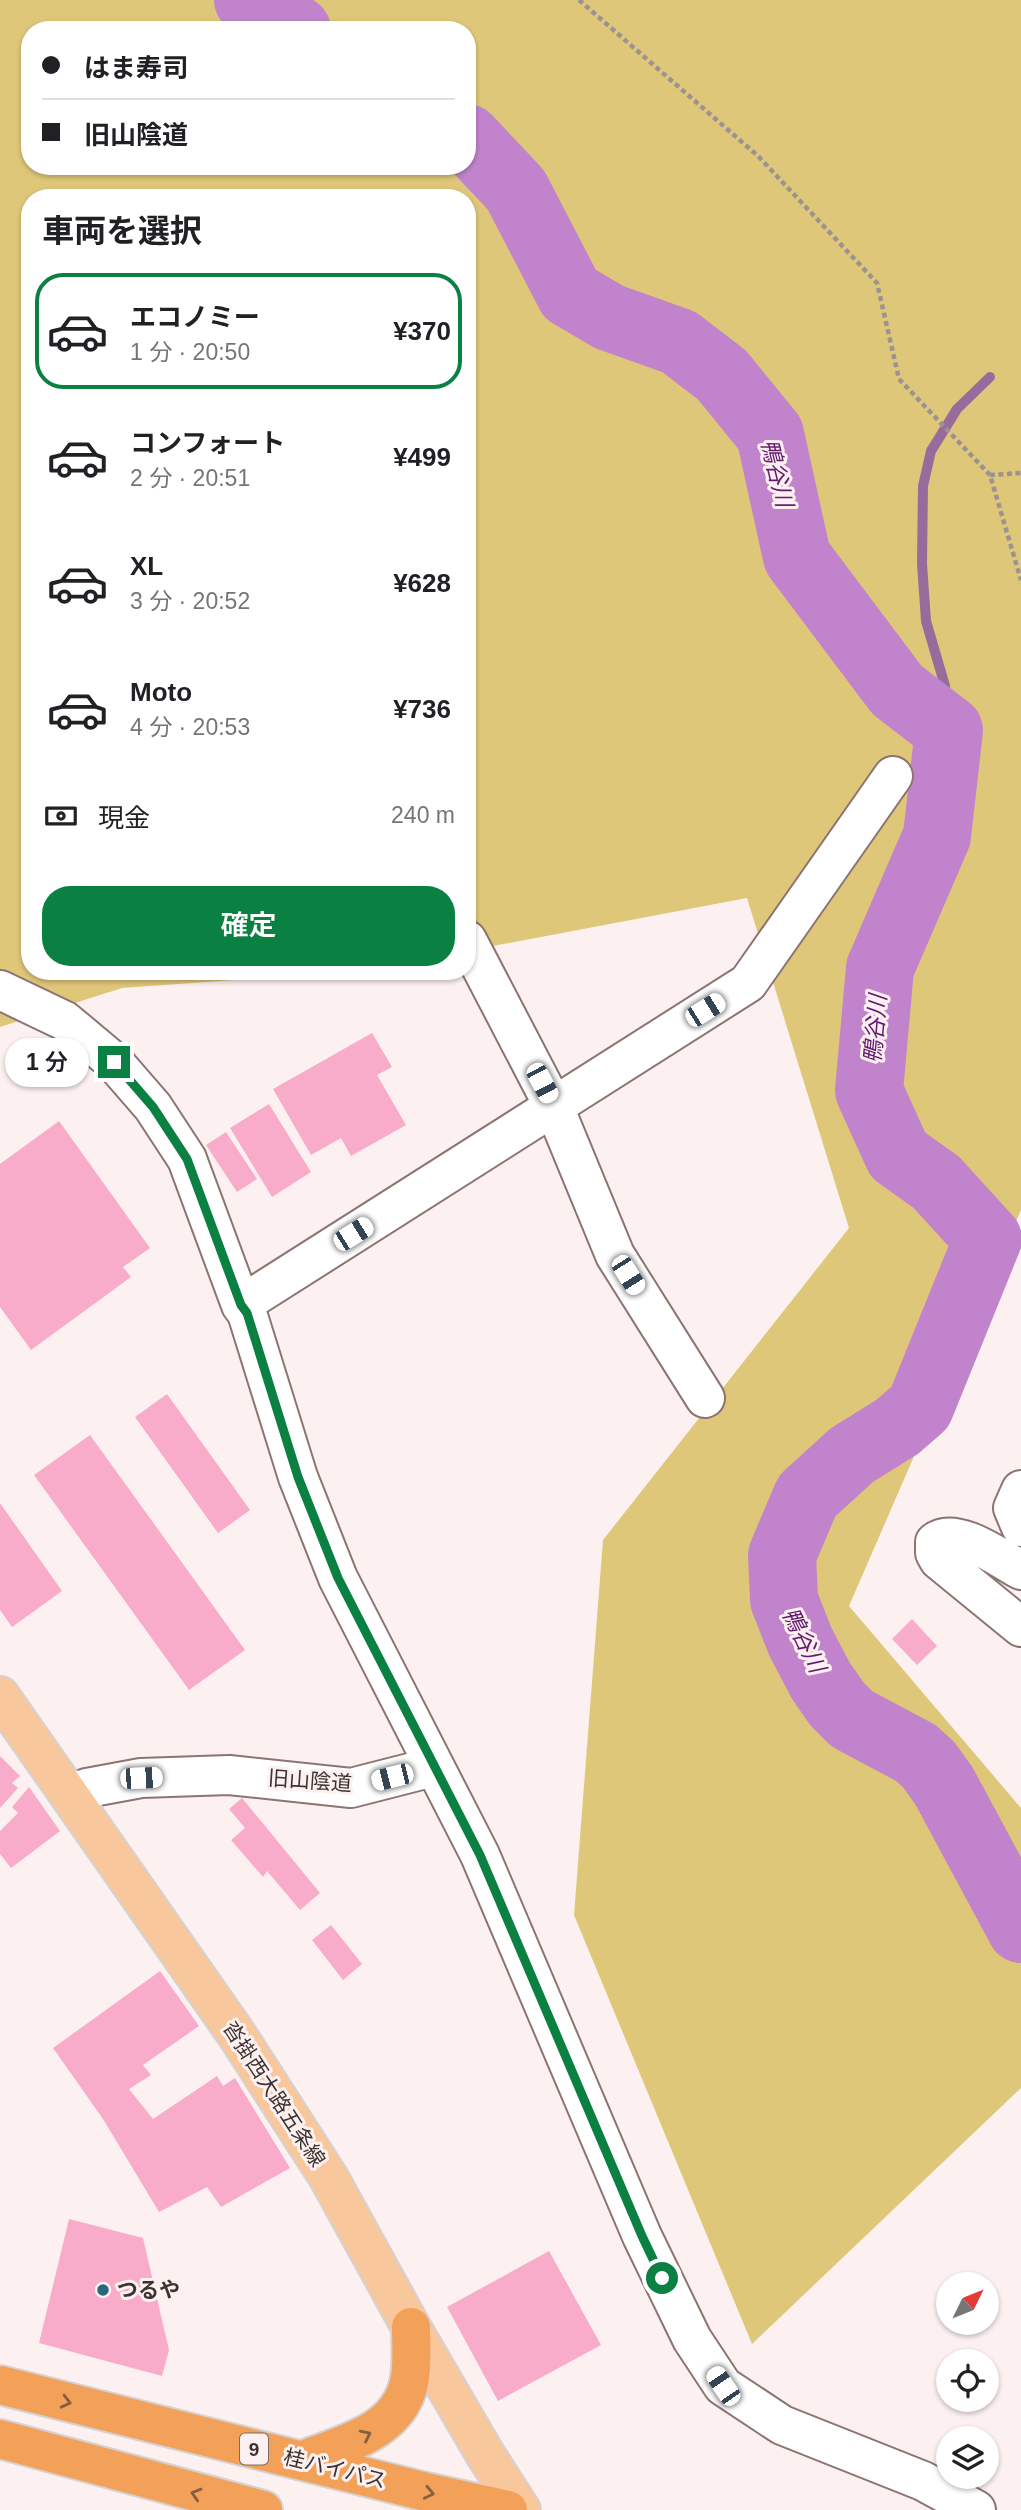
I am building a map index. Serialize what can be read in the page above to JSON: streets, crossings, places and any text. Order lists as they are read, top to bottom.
{
  "streets": {
    "highway": ["9", "桂バイパス"],
    "main road": ["沓掛西大路五条線"],
    "street": ["旧山陰道"]
  },
  "crossings": [
    ["旧山陰道", "沓掛西大路五条線"]
  ],
  "water": ["鴨谷川"],
  "places": ["つるや"],
  "north": "top right",
  "page": {
    "banner": ["はま寿司", "旧山陰道"],
    "heading": "車両を選択",
    "list": [
      {
        "name": "エコノミー",
        "note": "1 分 · 20:50",
        "value": "¥370"
      },
      {
        "name": "コンフォート",
        "note": "2 分 · 20:51",
        "value": "¥499"
      },
      {
        "name": "XL",
        "note": "3 分 · 20:52",
        "value": "¥628"
      },
      {
        "name": "Moto",
        "note": "4 分 · 20:53",
        "value": "¥736"
      }
    ],
    "pay": ["現金", "240 m"],
    "buttons": "確定",
    "bubble": "1 分"
  }
}
